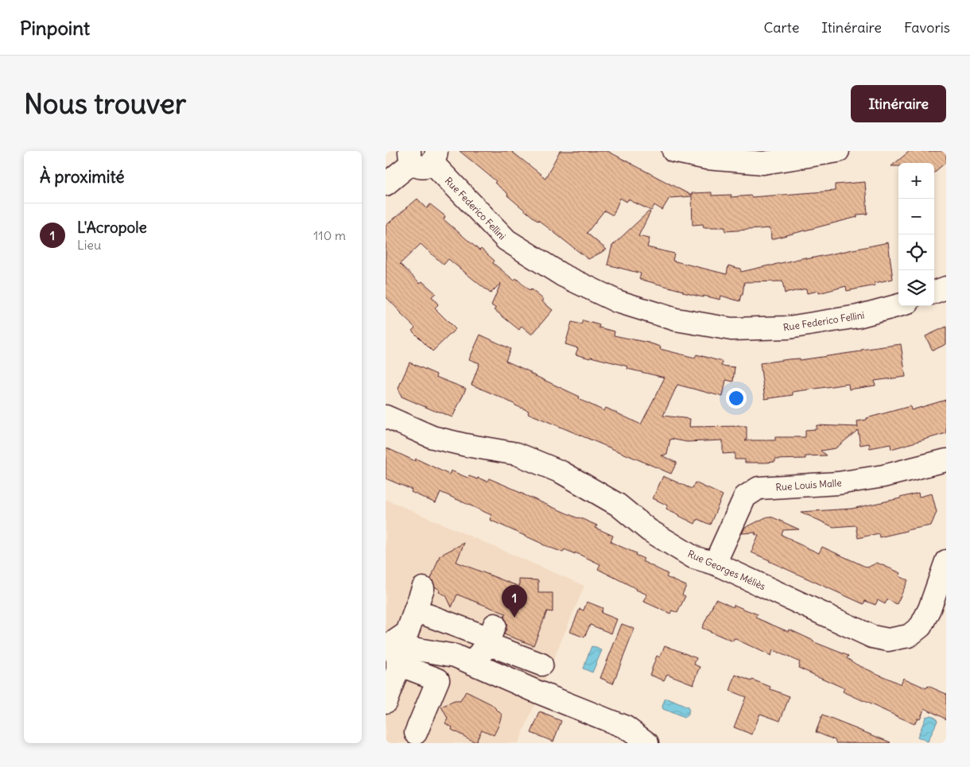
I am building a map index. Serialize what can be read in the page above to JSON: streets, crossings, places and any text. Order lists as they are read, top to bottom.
{
  "streets": {
    "street": ["Rue Federico Fellini", "Rue Louis Malle", "Rue Georges Méliès"]
  },
  "crossings": [
    ["Rue Louis Malle", "Rue Georges Méliès"]
  ],
  "page": {
    "header": "Pinpoint",
    "nav": ["Carte", "Itinéraire", "Favoris"],
    "buttons": "Itinéraire",
    "title": "Nous trouver",
    "heading": "À proximité",
    "map_buttons": ["+", "−"],
    "list": [
      {
        "mark": "1",
        "name": "L'Acropole",
        "note": "Lieu",
        "value": "110 m"
      }
    ],
    "pins": "1"
  }
}
